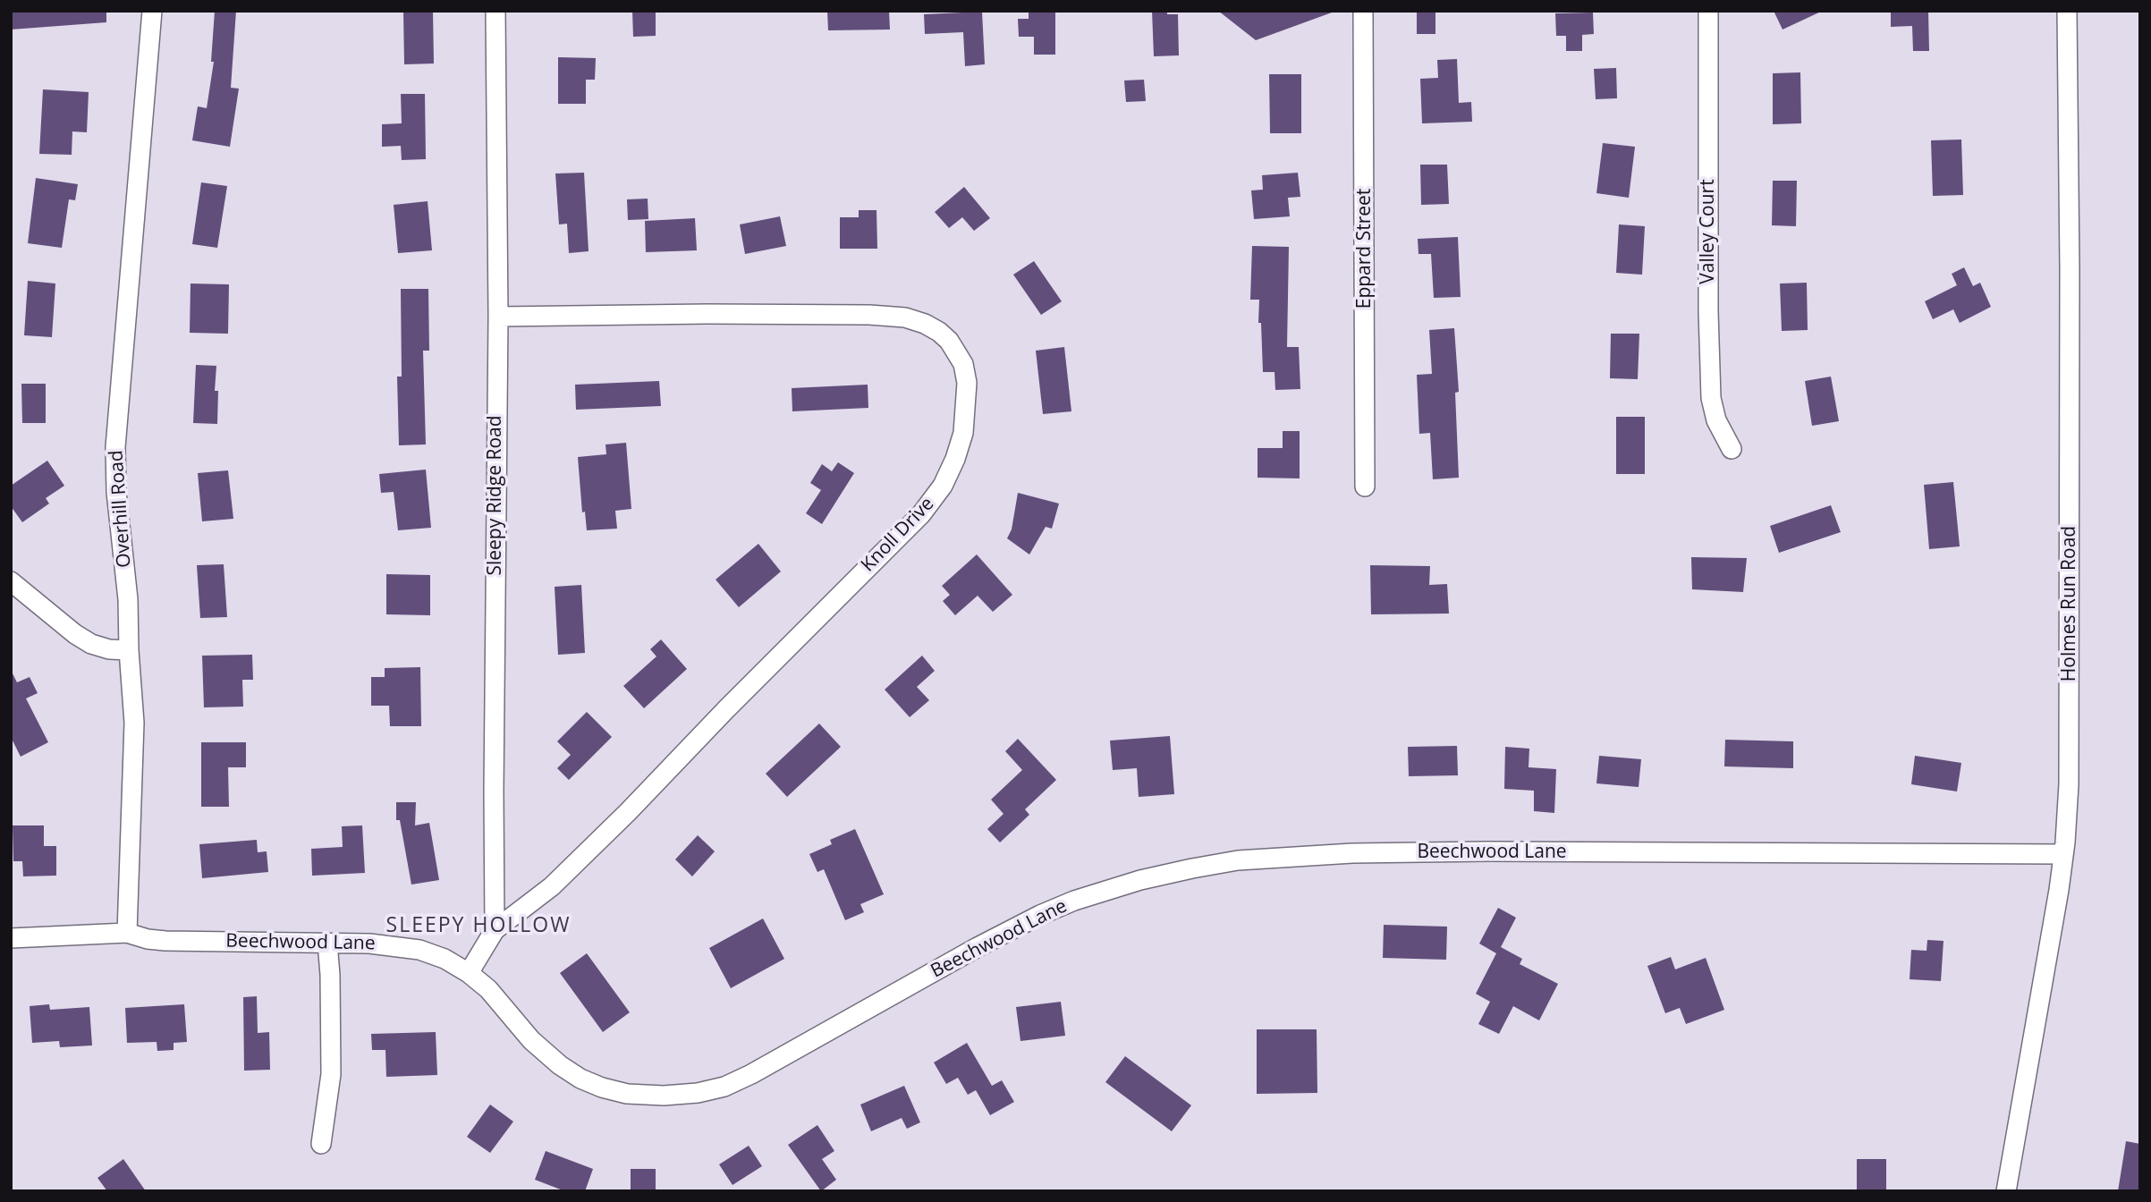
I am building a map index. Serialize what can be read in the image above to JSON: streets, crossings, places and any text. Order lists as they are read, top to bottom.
{
  "streets": {
    "street": [
      "Valley Court",
      "Eppard Street",
      "Sleepy Ridge Road",
      "Overhill Road",
      "Knoll Drive",
      "Holmes Run Road",
      "Beechwood Lane"
    ]
  },
  "crossings": [
    ["Sleepy Ridge Road", "Knoll Drive"],
    ["Overhill Road", "Beechwood Lane"],
    ["Holmes Run Road", "Beechwood Lane"]
  ],
  "districts": ["SLEEPY HOLLOW"]
}
